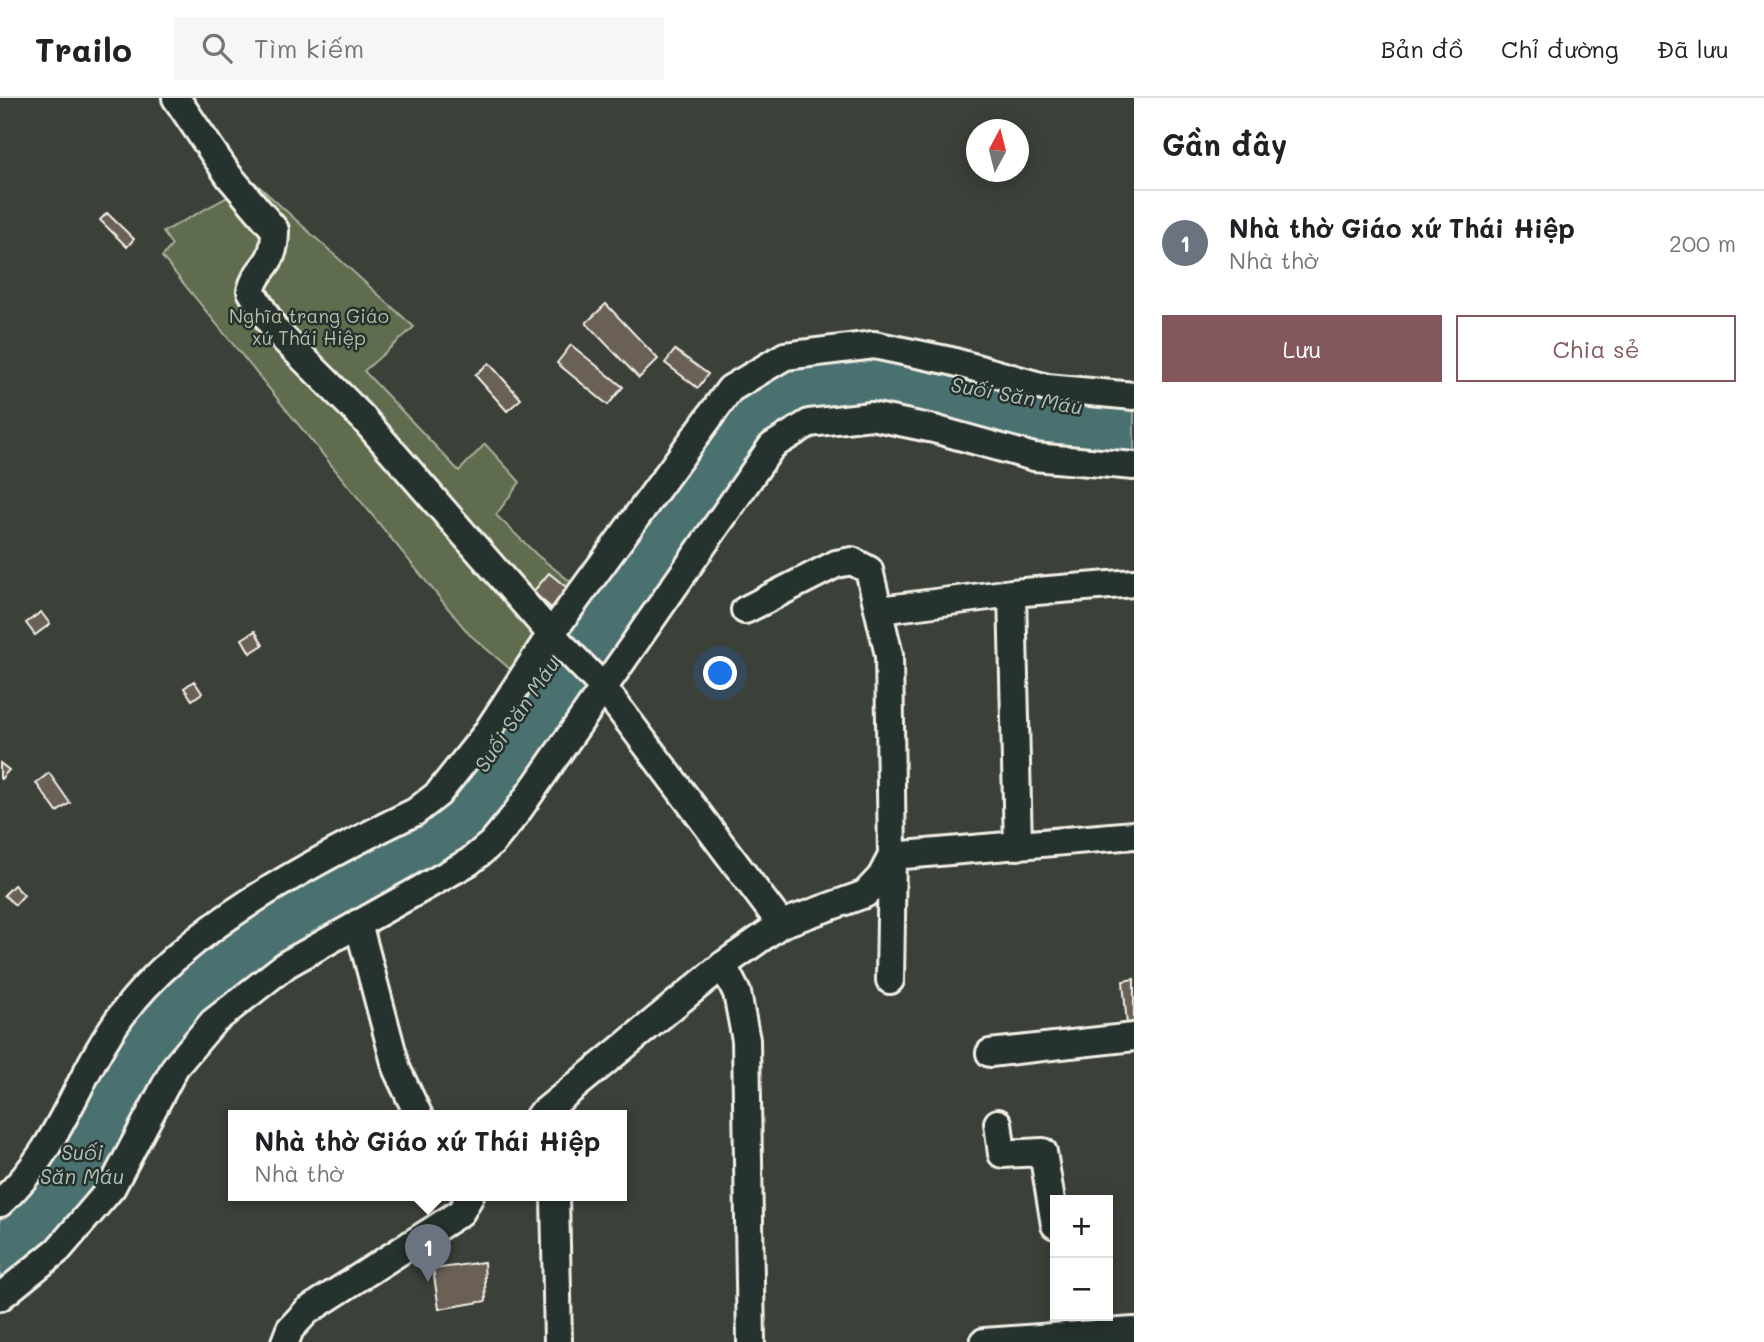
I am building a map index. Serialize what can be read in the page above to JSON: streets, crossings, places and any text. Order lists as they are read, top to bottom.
{
  "water": ["Suối Săn Máu"],
  "parks": ["Nghĩa trang Giáo xứ Thái Hiệp"],
  "north": "top",
  "page": {
    "header": "Trailo",
    "search": "Tìm kiếm",
    "nav": ["Bản đồ", "Chỉ đường", "Đã lưu"],
    "heading": "Gần đây",
    "list": [
      {
        "mark": "1",
        "name": "Nhà thờ Giáo xứ Thái Hiệp",
        "note": "Nhà thờ",
        "value": "200 m"
      }
    ],
    "buttons": ["Lưu", "Chia sẻ"],
    "popup": ["Nhà thờ Giáo xứ Thái Hiệp", "Nhà thờ"],
    "map_buttons": ["+", "−"],
    "pins": "1"
  }
}
